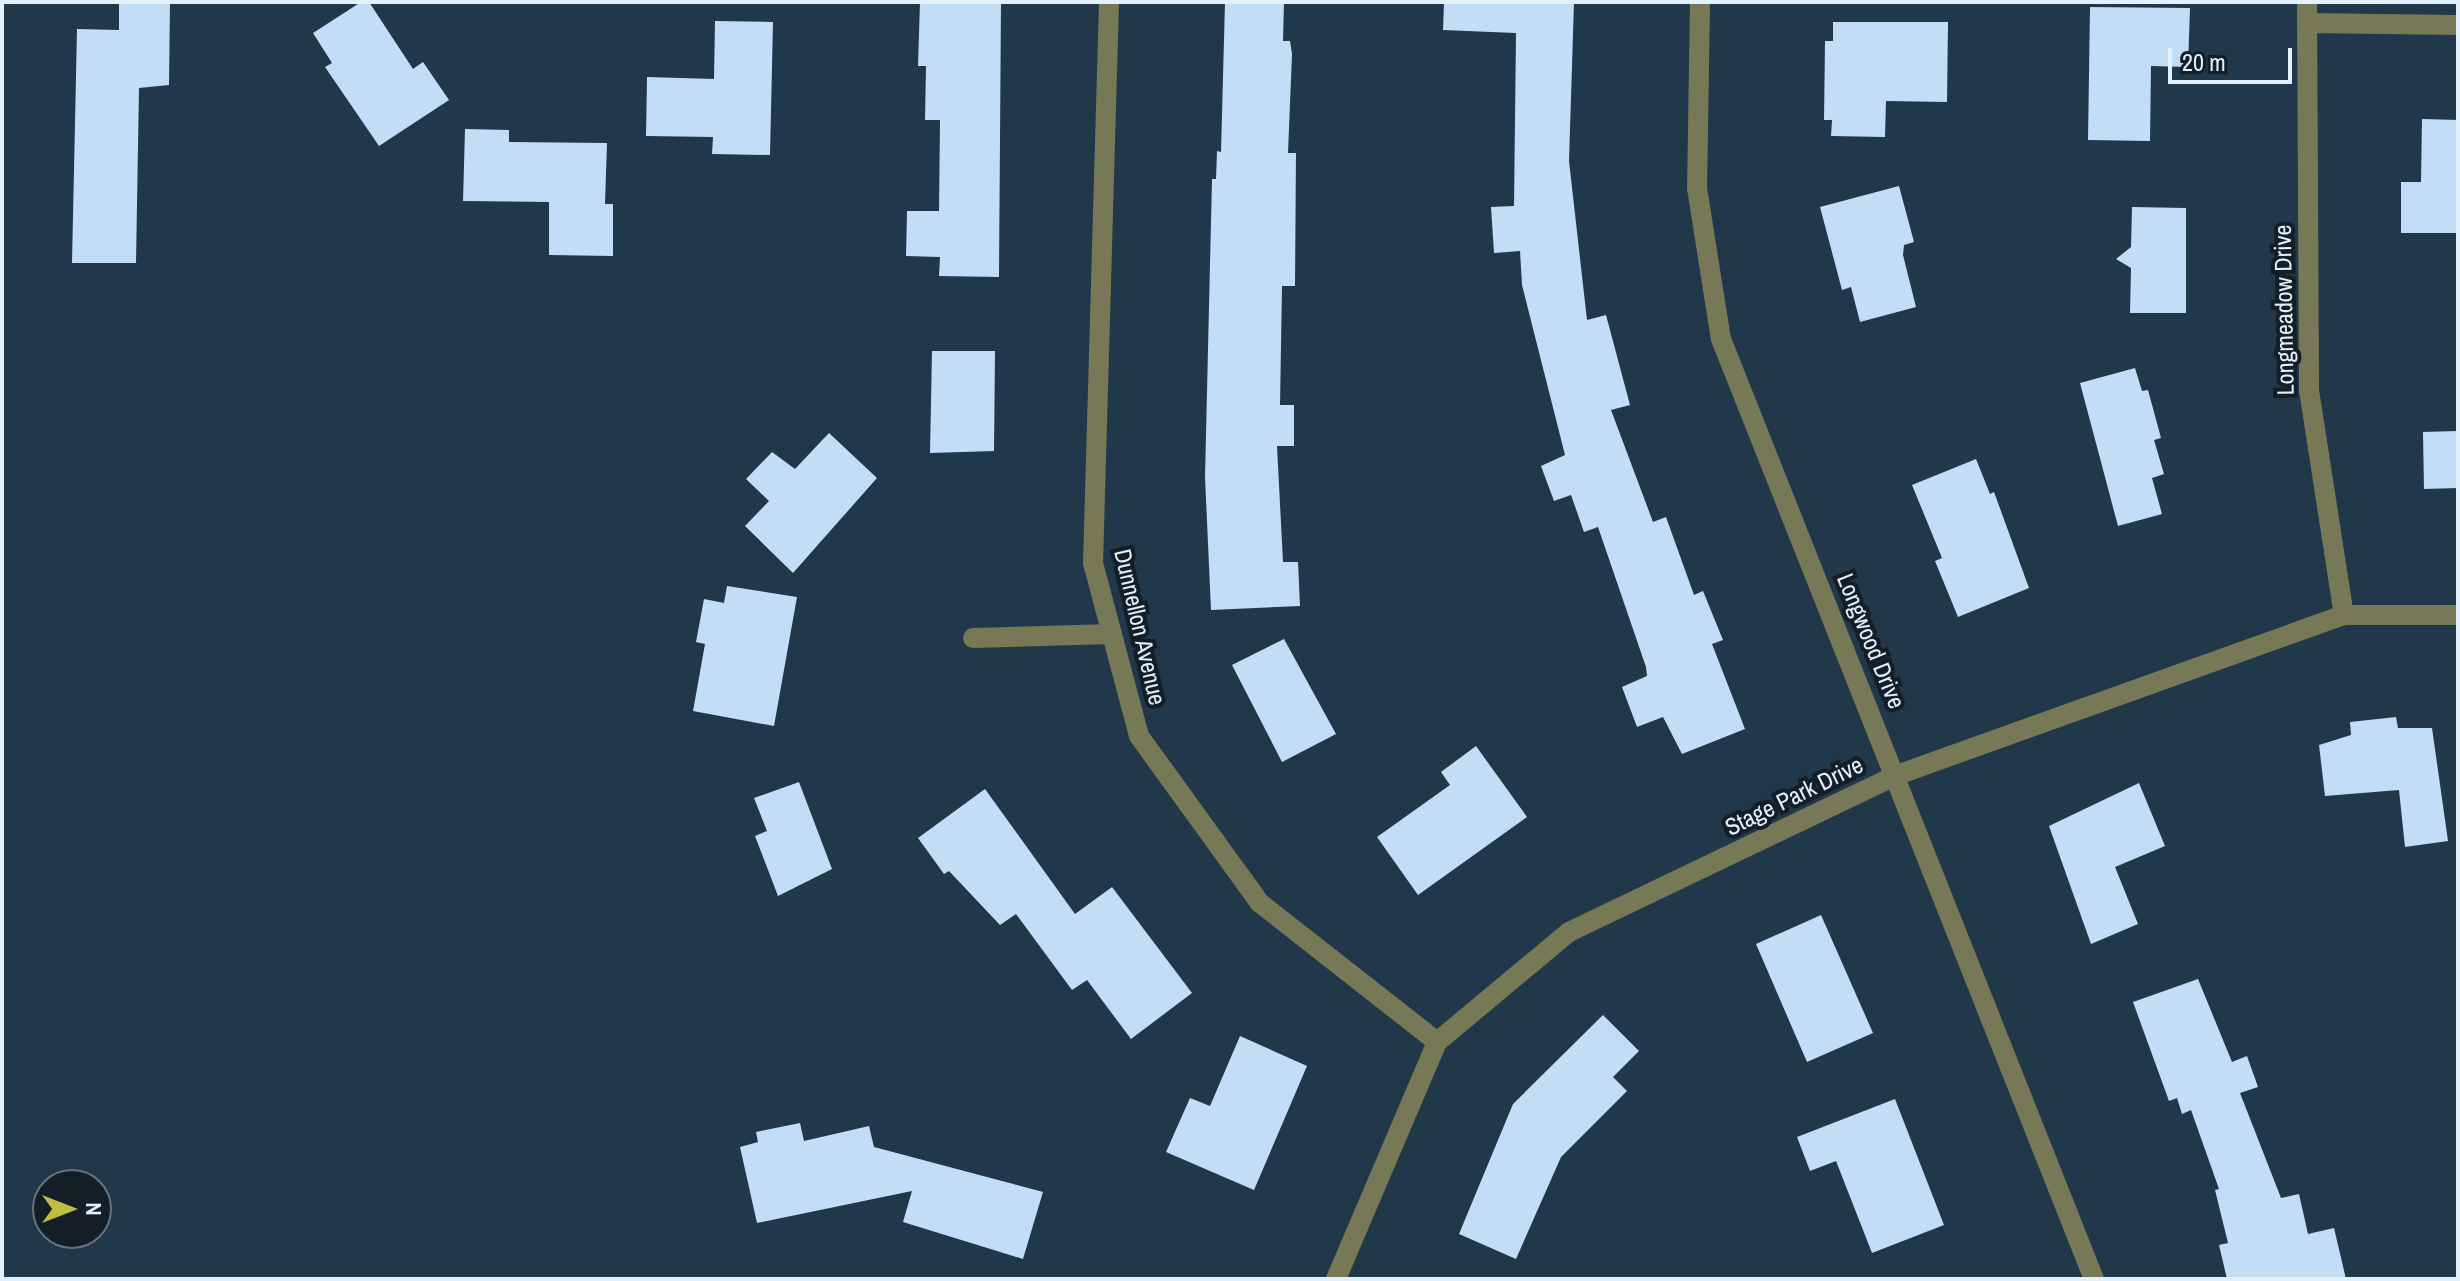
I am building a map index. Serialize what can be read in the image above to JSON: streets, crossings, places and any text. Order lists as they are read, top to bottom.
{
  "streets": {
    "street": [
      "Longmeadow Drive",
      "Dunnellon Avenue",
      "Longwood Drive",
      "Stage Park Drive"
    ]
  },
  "crossings": [
    ["Longmeadow Drive", "Stage Park Drive"],
    ["Dunnellon Avenue", "Stage Park Drive"],
    ["Longwood Drive", "Stage Park Drive"]
  ],
  "scale_bar": "20 m",
  "north": "right"
}
